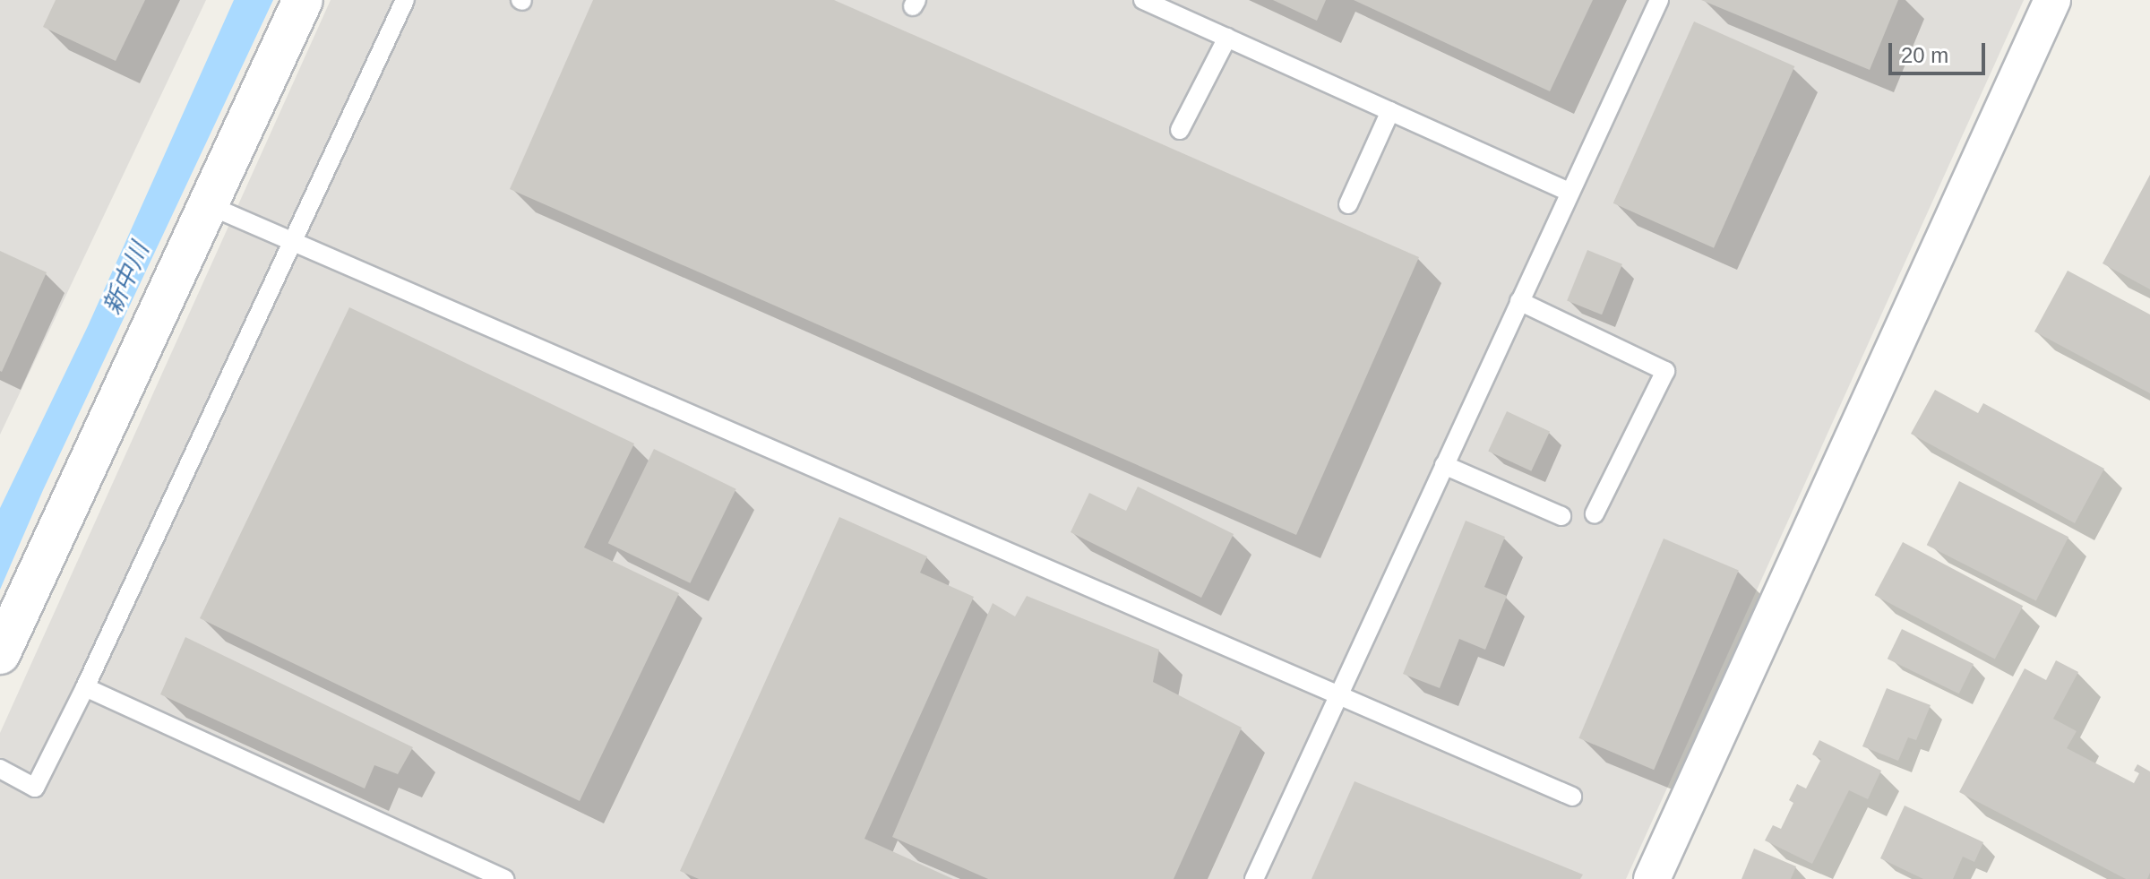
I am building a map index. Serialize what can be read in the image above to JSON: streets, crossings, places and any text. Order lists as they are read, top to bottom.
{
  "water": ["新中川"],
  "scale_bar": "20 m"
}
